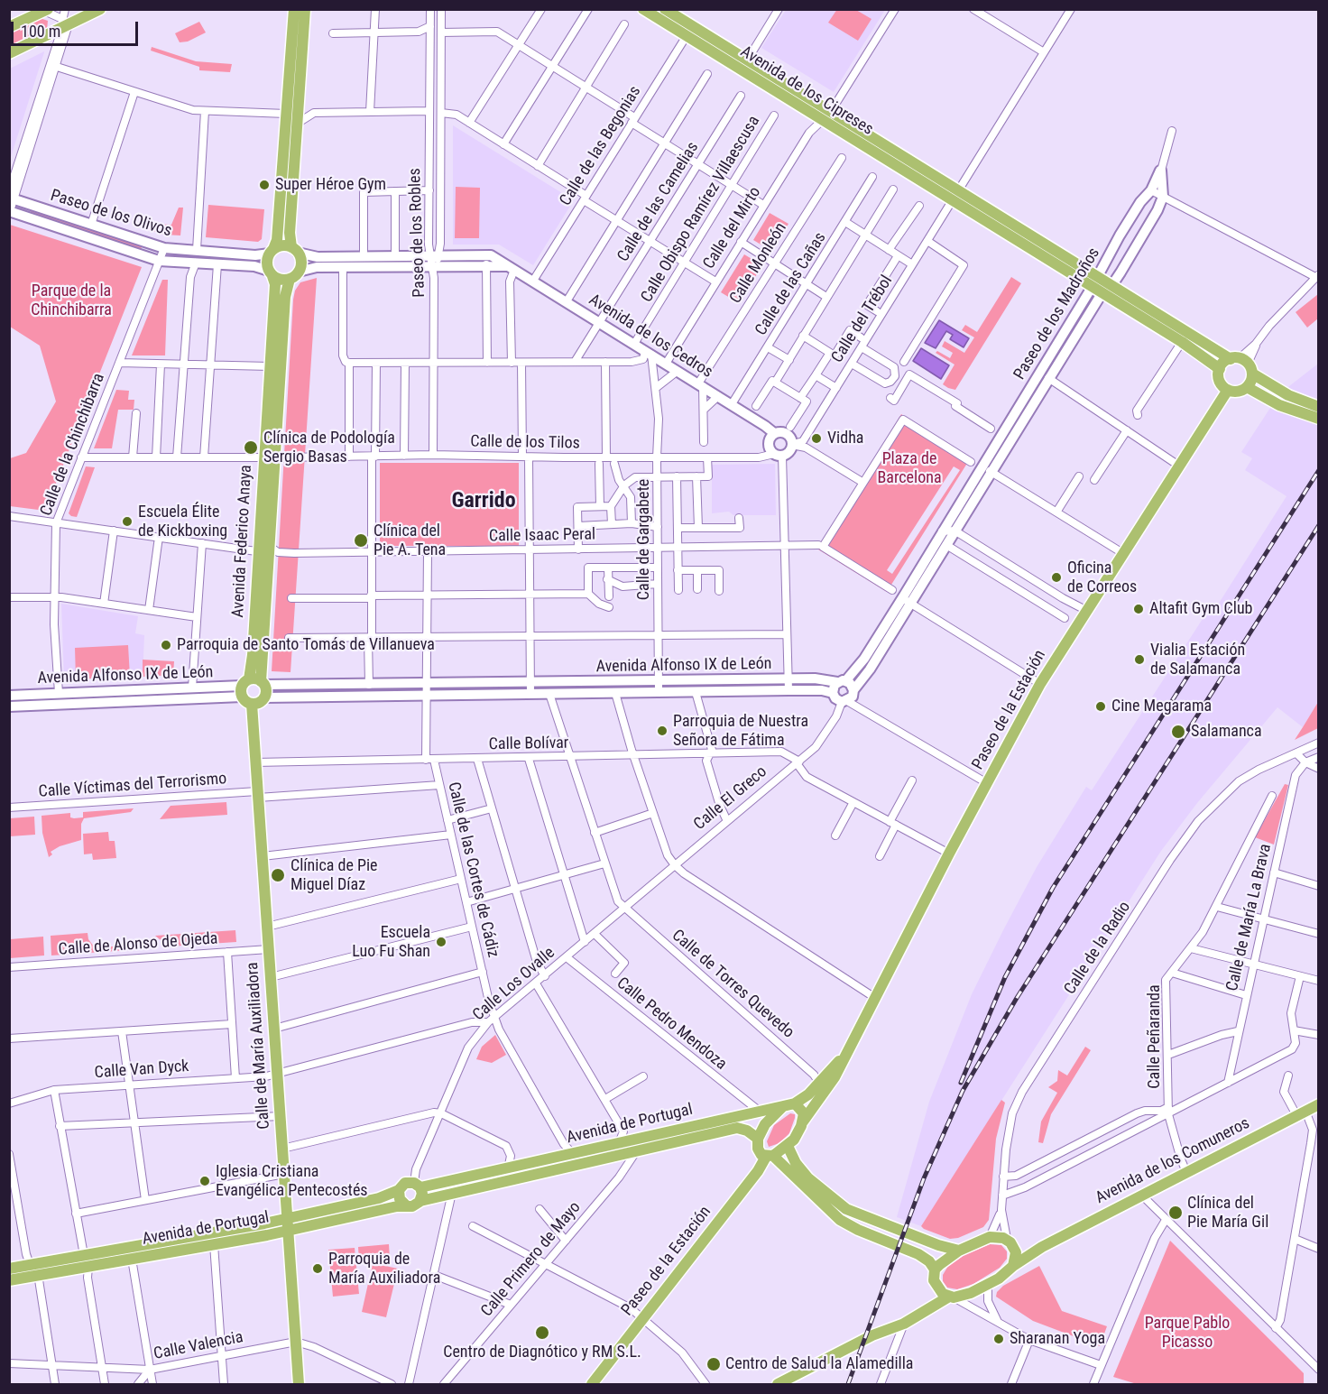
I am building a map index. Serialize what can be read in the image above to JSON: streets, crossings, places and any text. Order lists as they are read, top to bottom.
{
  "streets": {
    "main road": [
      "Avenida de los Cipreses",
      "Paseo de los Olivos",
      "Paseo de los Madroños",
      "Avenida de los Cedros",
      "Avenida Federico Anaya",
      "Avenida Alfonso IX de León",
      "Paseo de la Estación",
      "Calle de María Auxiliadora",
      "Avenida de Portugal",
      "Avenida de los Comuneros"
    ],
    "street": [
      "Calle de las Begonias",
      "Calle de las Camelias",
      "Calle Obispo Ramírez Villaescusa",
      "Calle del Mirto",
      "Paseo de los Robles",
      "Calle Monleón",
      "Calle de las Cañas",
      "Calle del Trébol",
      "Calle de los Tilos",
      "Calle de la Chinchibarra",
      "Calle Isaac Peral",
      "Calle de Gargabete",
      "Calle Bolívar",
      "Calle Víctimas del Terrorismo",
      "Calle El Greco",
      "Calle de las Cortes de Cádiz",
      "Calle de María La Brava",
      "Calle de Alonso de Ojeda",
      "Calle de la Radio",
      "Calle Los Ovalle",
      "Calle de Torres Quevedo",
      "Calle Pedro Mendoza",
      "Calle Peñaranda",
      "Calle Van Dyck",
      "Calle Primero de Mayo",
      "Calle Valencia"
    ]
  },
  "crossings": [
    ["Avenida de los Cipreses", "Calle de las Begonias"],
    ["Avenida de los Cipreses", "Calle del Mirto"],
    ["Avenida de los Cipreses", "Paseo de los Madroños"],
    ["Avenida de los Cipreses", "Calle del Trébol"],
    ["Calle de las Begonias", "Avenida de los Cedros"],
    ["Calle de las Camelias", "Avenida de los Cedros"],
    ["Calle Obispo Ramírez Villaescusa", "Avenida de los Cedros"],
    ["Paseo de los Olivos", "Avenida de los Cedros"],
    ["Paseo de los Olivos", "Calle de la Chinchibarra"],
    ["Paseo de los Olivos", "Avenida Federico Anaya"],
    ["Calle del Mirto", "Avenida de los Cedros"],
    ["Paseo de los Robles", "Avenida de los Cedros"],
    ["Paseo de los Robles", "Calle de los Tilos"],
    ["Calle Monleón", "Avenida de los Cedros"],
    ["Calle de las Cañas", "Avenida de los Cedros"],
    ["Calle del Trébol", "Avenida de los Cedros"],
    ["Calle del Trébol", "Calle de los Tilos"],
    ["Avenida de los Cedros", "Calle de los Tilos"],
    ["Avenida de los Cedros", "Calle de Gargabete"],
    ["Avenida de los Cedros", "Avenida Federico Anaya"],
    ["Calle de los Tilos", "Calle de la Chinchibarra"],
    ["Calle de los Tilos", "Calle de Gargabete"],
    ["Calle de los Tilos", "Avenida Federico Anaya"],
    ["Calle de la Chinchibarra", "Calle Isaac Peral"],
    ["Calle de la Chinchibarra", "Avenida Alfonso IX de León"],
    ["Calle Isaac Peral", "Calle de Gargabete"],
    ["Calle Isaac Peral", "Avenida Federico Anaya"],
    ["Calle Isaac Peral", "Calle de las Cortes de Cádiz"],
    ["Calle de Gargabete", "Avenida Alfonso IX de León"],
    ["Avenida Federico Anaya", "Avenida Alfonso IX de León"],
    ["Avenida Alfonso IX de León", "Calle El Greco"],
    ["Avenida Alfonso IX de León", "Calle de las Cortes de Cádiz"],
    ["Avenida Alfonso IX de León", "Calle de Torres Quevedo"],
    ["Paseo de la Estación", "Calle de Torres Quevedo"],
    ["Paseo de la Estación", "Avenida de Portugal"],
    ["Calle Bolívar", "Calle El Greco"],
    ["Calle Bolívar", "Calle de las Cortes de Cádiz"],
    ["Calle Bolívar", "Calle de Torres Quevedo"],
    ["Calle Bolívar", "Calle de María Auxiliadora"],
    ["Calle Víctimas del Terrorismo", "Calle de las Cortes de Cádiz"],
    ["Calle Víctimas del Terrorismo", "Calle de María Auxiliadora"],
    ["Calle El Greco", "Calle Los Ovalle"],
    ["Calle El Greco", "Calle de Torres Quevedo"],
    ["Calle de las Cortes de Cádiz", "Calle Los Ovalle"],
    ["Calle de las Cortes de Cádiz", "Avenida de Portugal"],
    ["Calle de Alonso de Ojeda", "Calle de María Auxiliadora"],
    ["Calle de la Radio", "Avenida de los Comuneros"],
    ["Calle Los Ovalle", "Calle de Torres Quevedo"],
    ["Calle Los Ovalle", "Calle Pedro Mendoza"],
    ["Calle Los Ovalle", "Calle Van Dyck"],
    ["Calle Los Ovalle", "Avenida de Portugal"],
    ["Calle Pedro Mendoza", "Avenida de Portugal"],
    ["Calle Peñaranda", "Avenida de los Comuneros"],
    ["Calle de María Auxiliadora", "Calle Van Dyck"],
    ["Calle de María Auxiliadora", "Avenida de Portugal"],
    ["Calle de María Auxiliadora", "Calle Valencia"],
    ["Avenida de Portugal", "Calle Primero de Mayo"]
  ],
  "districts": ["Garrido"],
  "parks": ["Parque de la Chinchibarra", "Plaza de Barcelona", "Parque Pablo Picasso"],
  "places": [
    "Super Héroe Gym",
    "Vidha",
    "Clínica de Podología Sergio Basas",
    "Escuela Élite de Kickboxing",
    "Clínica del Pie A. Tena",
    "Oficina de Correos",
    "Altafit Gym Club",
    "Parroquia de Santo Tomás de Villanueva",
    "Vialia Estación de Salamanca",
    "Cine Megarama",
    "Parroquia de Nuestra Señora de Fátima",
    "Salamanca",
    "Clínica de Pie Miguel Díaz",
    "Escuela Luo Fu Shan",
    "Iglesia Cristiana Evangélica Pentecostés",
    "Clínica del Pie María Gil",
    "Parroquia de María Auxiliadora",
    "Centro de Diagnótico y RM S.L.",
    "Sharanan Yoga",
    "Centro de Salud la Alamedilla"
  ],
  "scale_bar": "100 m"
}
